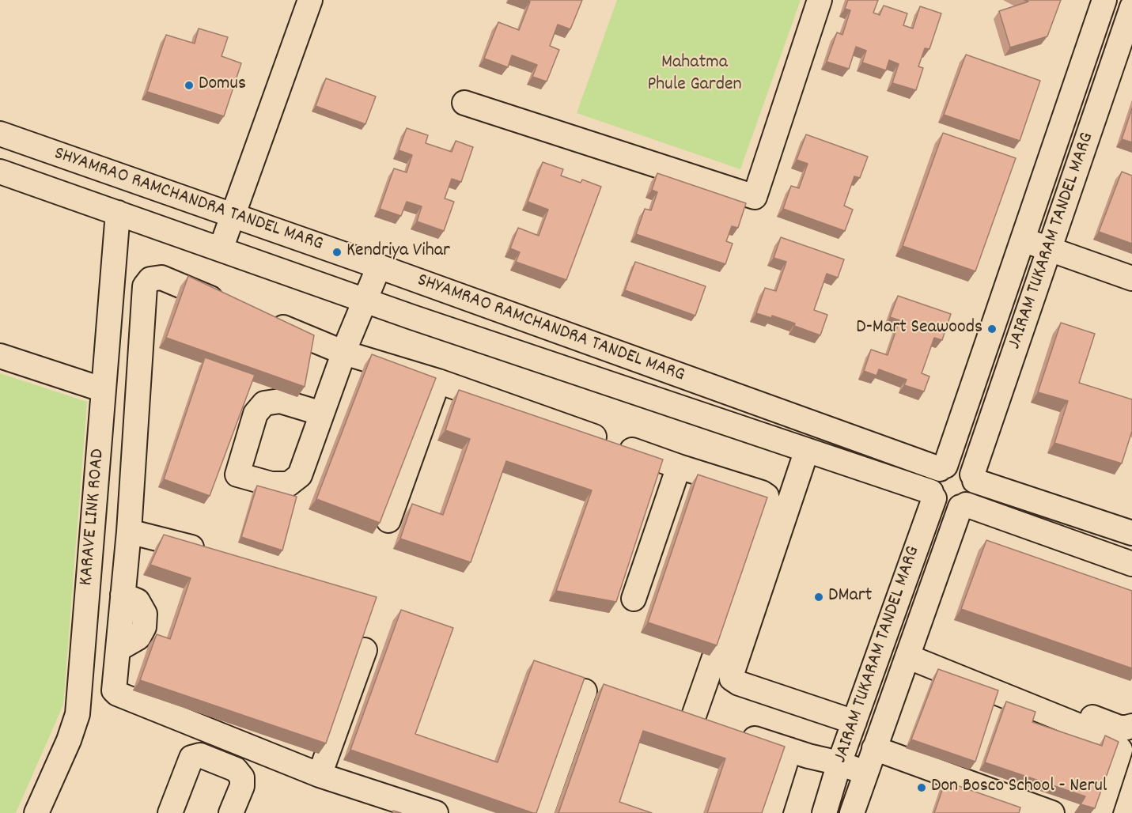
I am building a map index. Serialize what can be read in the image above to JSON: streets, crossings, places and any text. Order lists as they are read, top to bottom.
{
  "streets": {
    "street": ["SHYAMRAO RAMCHANDRA TANDEL MARG", "JAIRAM TUKARAM TANDEL MARG", "KARAVE LINK ROAD"]
  },
  "crossings": [
    ["SHYAMRAO RAMCHANDRA TANDEL MARG", "JAIRAM TUKARAM TANDEL MARG"],
    ["SHYAMRAO RAMCHANDRA TANDEL MARG", "KARAVE LINK ROAD"]
  ],
  "parks": ["Mahatma Phule Garden"],
  "places": [
    "Domus",
    "Kendriya Vihar",
    "D-Mart Seawoods",
    "DMart",
    "Don Bosco School - Nerul"
  ]
}
